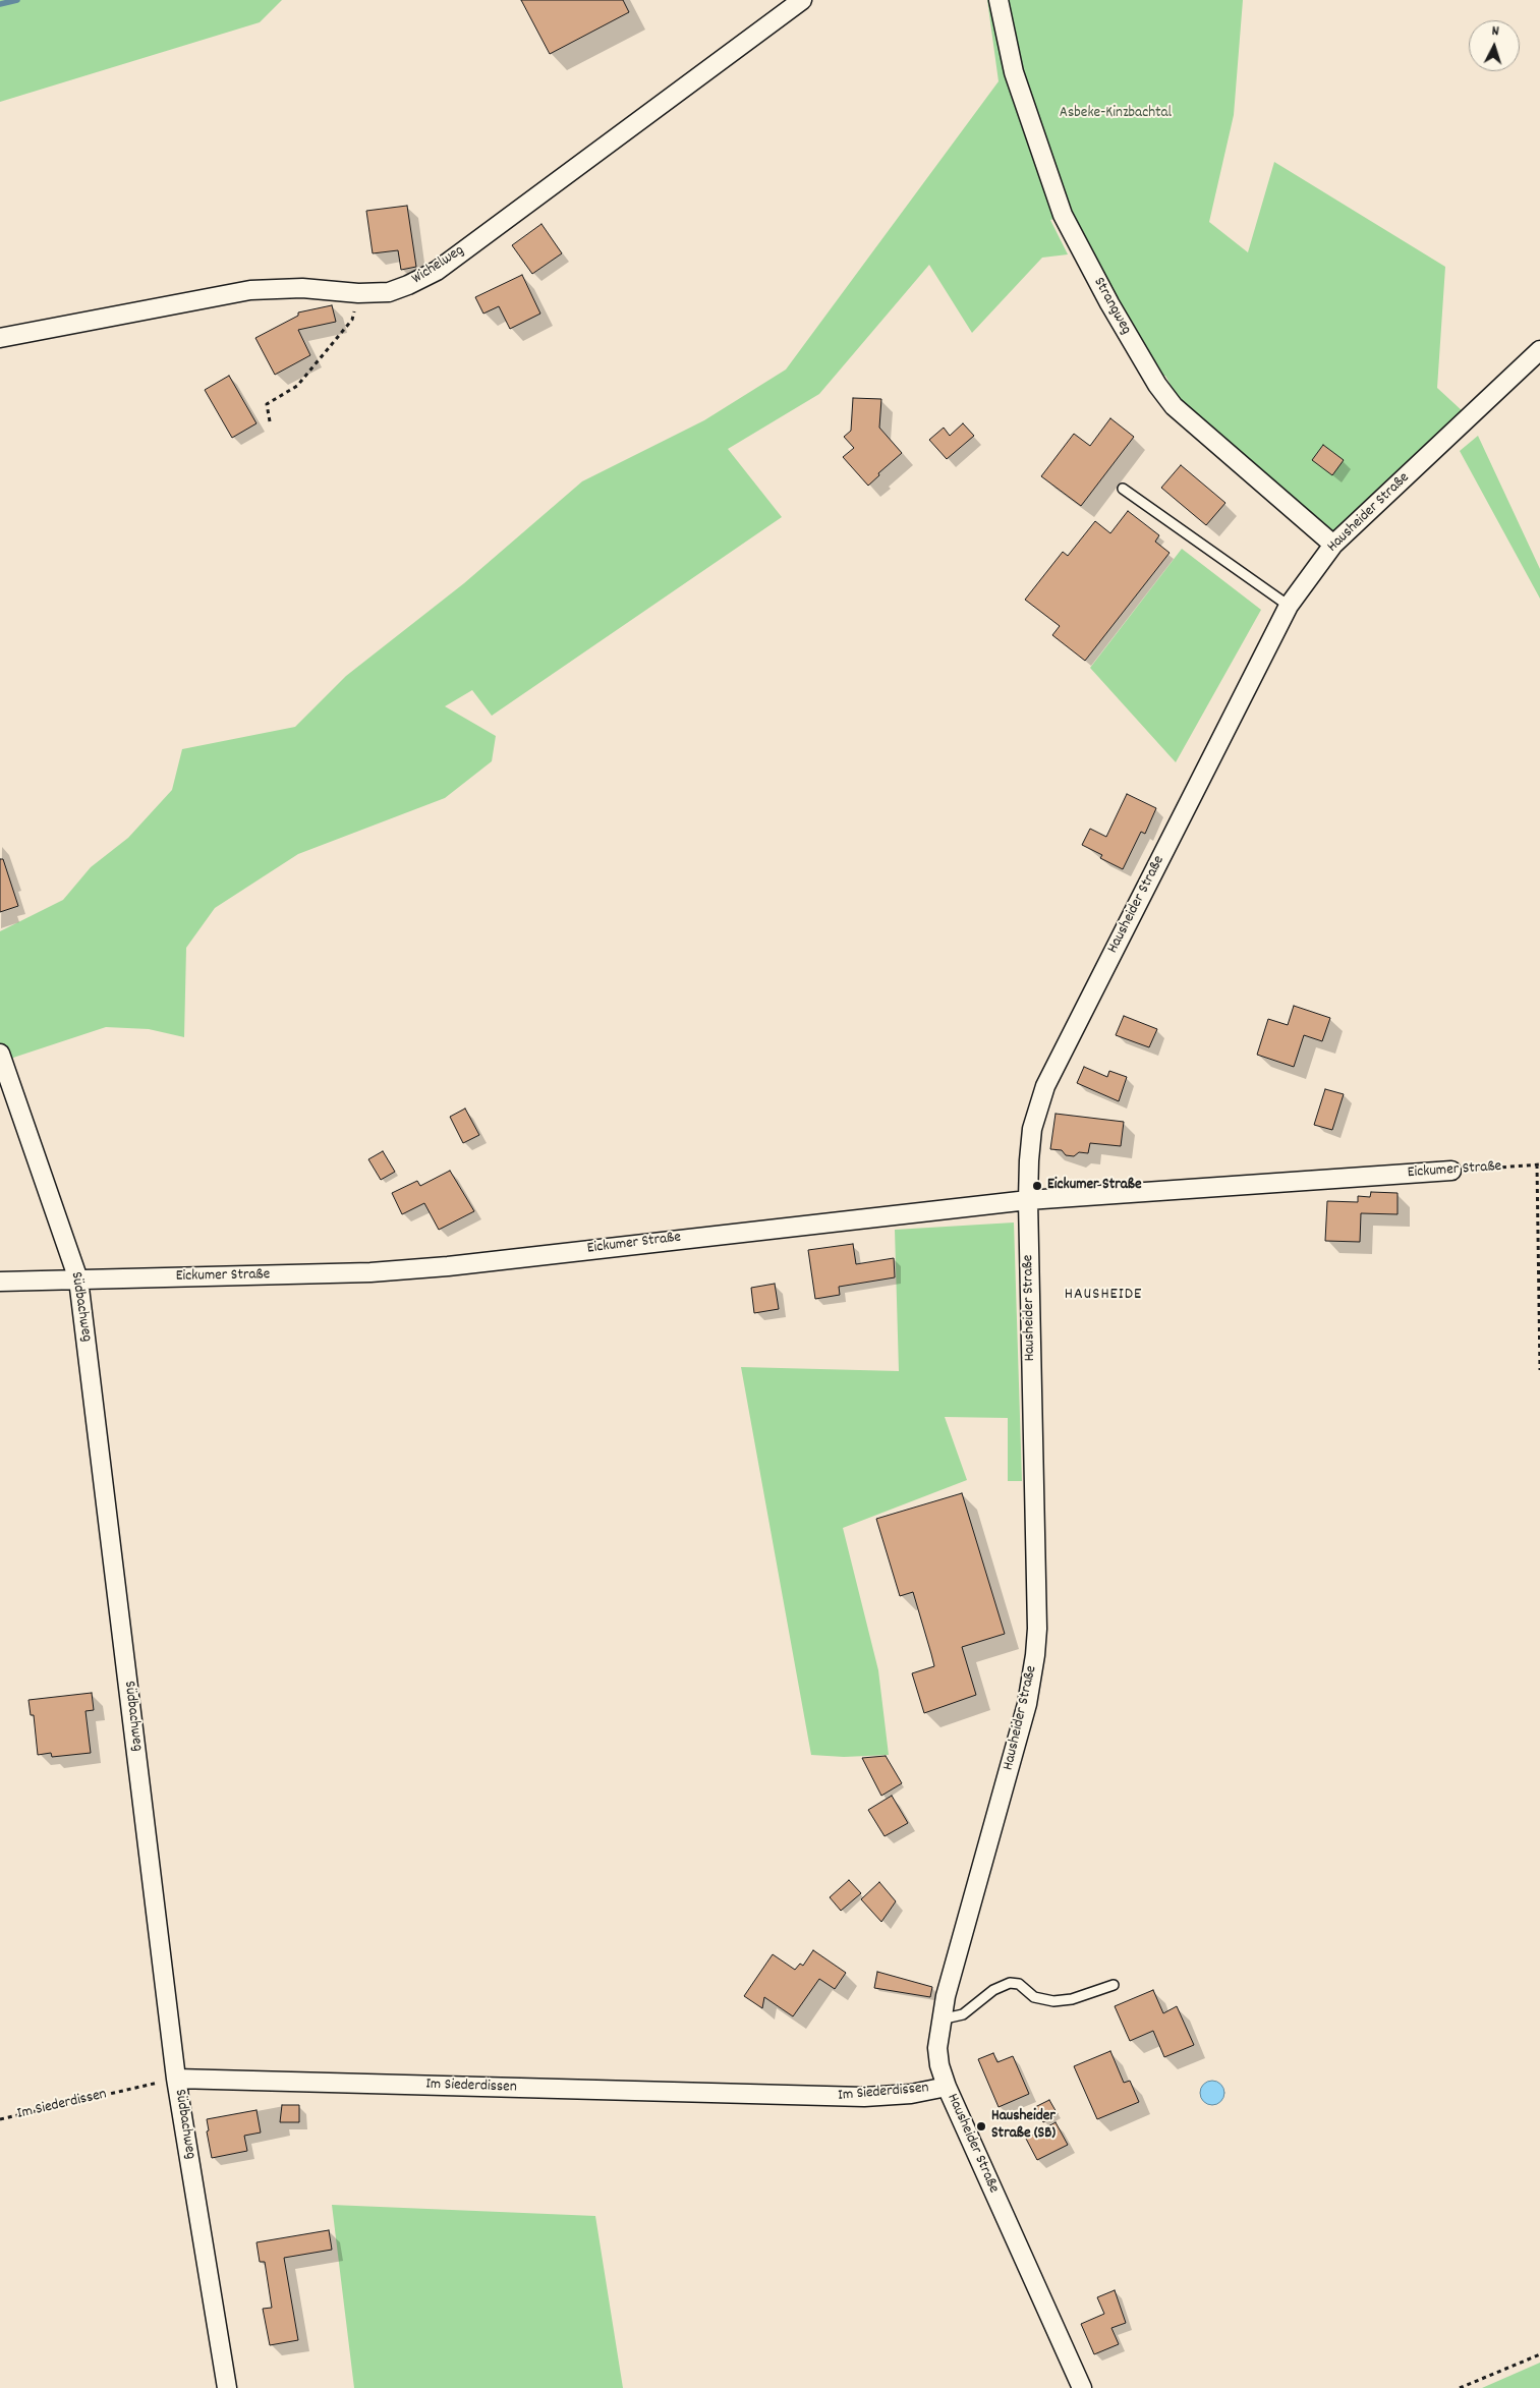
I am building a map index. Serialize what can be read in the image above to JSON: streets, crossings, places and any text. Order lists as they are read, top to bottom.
{
  "streets": {
    "street": [
      "Wichelweg",
      "Strangweg",
      "Hausheider Straße",
      "Eickumer Straße",
      "Südbachweg",
      "Im Siederdissen"
    ]
  },
  "crossings": [
    ["Strangweg", "Hausheider Straße"],
    ["Hausheider Straße", "Eickumer Straße"],
    ["Hausheider Straße", "Im Siederdissen"],
    ["Eickumer Straße", "Südbachweg"],
    ["Südbachweg", "Im Siederdissen"]
  ],
  "districts": ["HAUSHEIDE"],
  "parks": ["Asbeke-Kinzbachtal"],
  "places": ["Eickumer Straße", "Hausheider Straße (SB)"],
  "north": "top"
}
